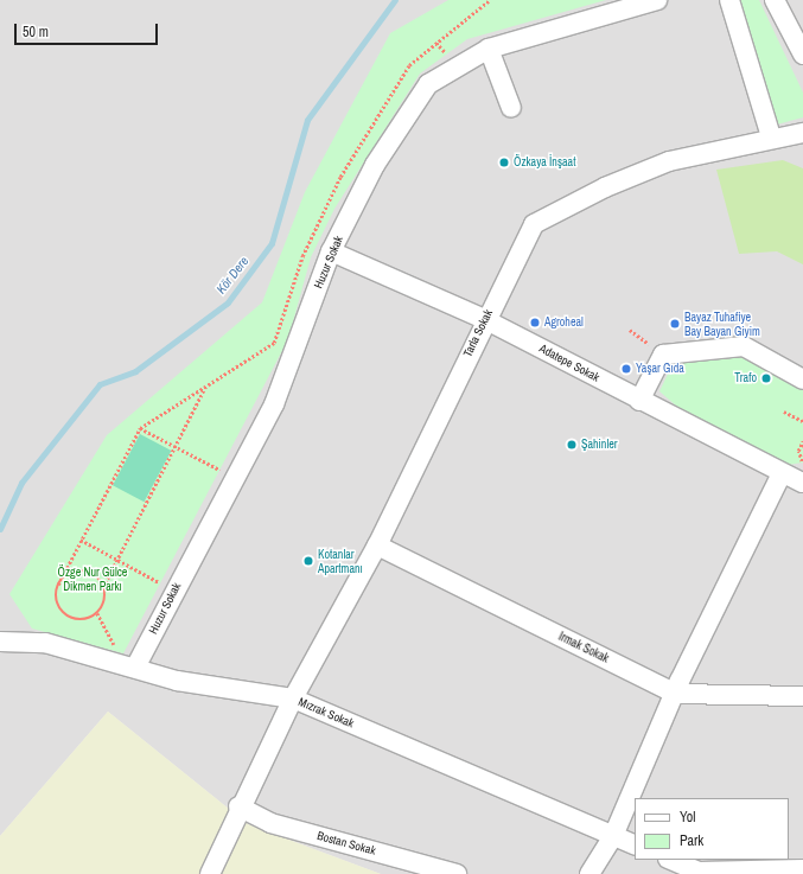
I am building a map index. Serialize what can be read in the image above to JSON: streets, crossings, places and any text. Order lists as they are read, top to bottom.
{
  "streets": {
    "street": [
      "Huzur Sokak",
      "Tarla Sokak",
      "Adatepe Sokak",
      "Irmak Sokak",
      "Mızrak Sokak",
      "Bostan Sokak"
    ]
  },
  "crossings": [
    ["Huzur Sokak", "Adatepe Sokak"],
    ["Huzur Sokak", "Mızrak Sokak"],
    ["Tarla Sokak", "Adatepe Sokak"],
    ["Tarla Sokak", "Irmak Sokak"],
    ["Tarla Sokak", "Mızrak Sokak"],
    ["Tarla Sokak", "Bostan Sokak"]
  ],
  "water": ["Kör Dere"],
  "parks": ["Özge Nur Gülce Dikmen Parkı"],
  "places": [
    "Özkaya İnşaat",
    "Agroheal",
    "Bayaz Tuhafiye Bay Bayan Giyim",
    "Yaşar Gıda",
    "Trafo",
    "Şahinler",
    "Kotanlar Apartmanı"
  ],
  "legend": ["Yol", "Park"],
  "scale_bar": "50 m"
}
